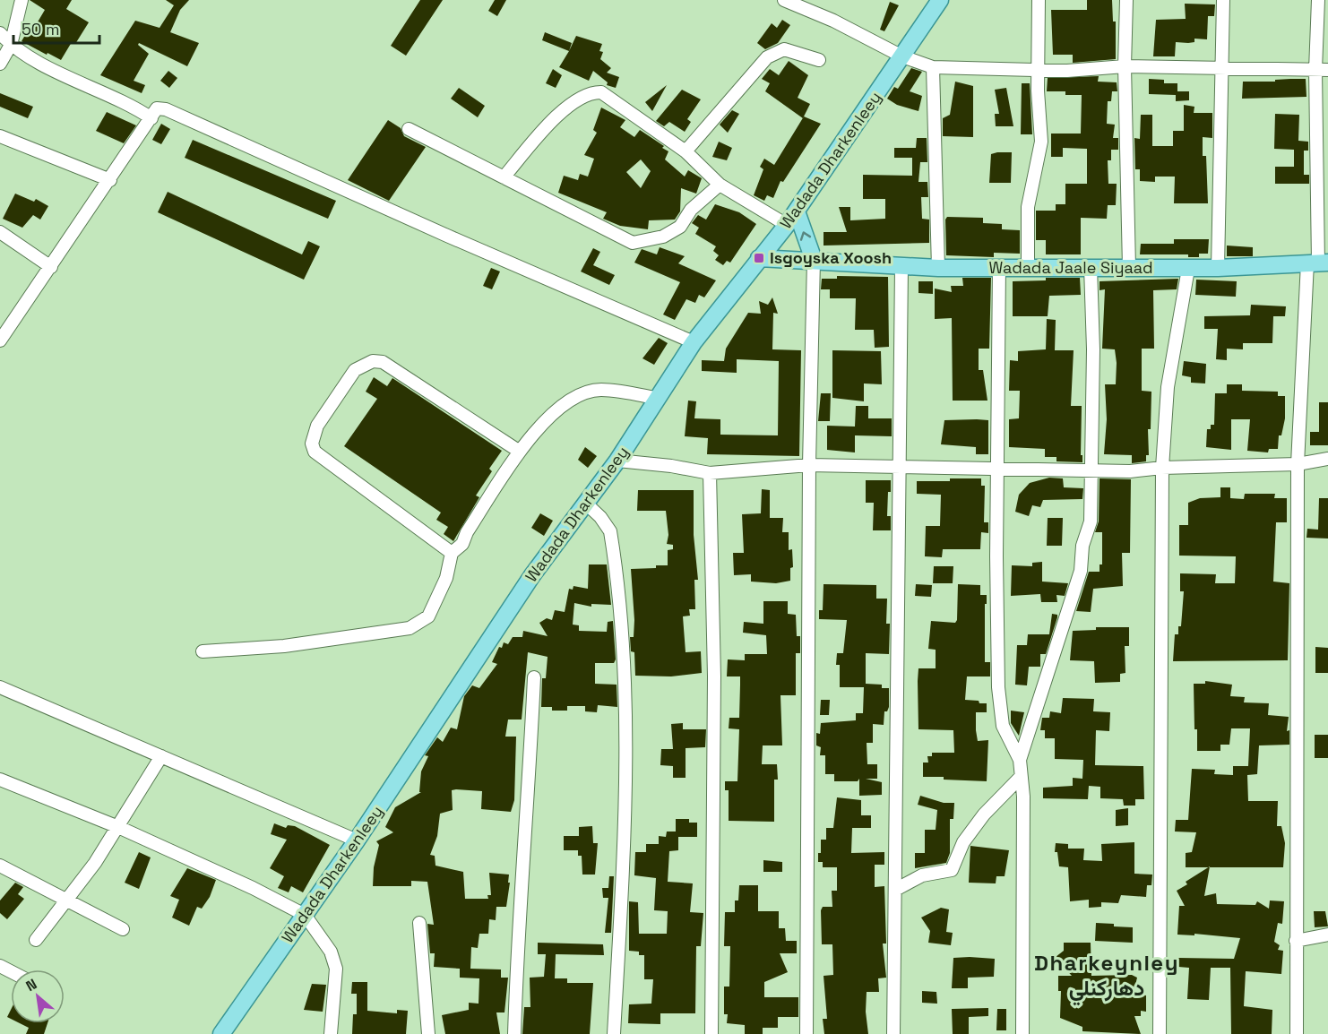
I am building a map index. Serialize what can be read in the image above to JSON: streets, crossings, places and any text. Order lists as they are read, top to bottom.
{
  "streets": {
    "main road": ["Wadada Dharkenleey", "Wadada Jaale Siyaad"]
  },
  "crossings": [
    ["Wadada Dharkenleey", "Wadada Jaale Siyaad"]
  ],
  "districts": ["Dharkeynley دهاركنلي"],
  "places": {
    "transit": ["Isgoyska Xoosh"]
  },
  "scale_bar": "50 m",
  "north": "top left"
}
